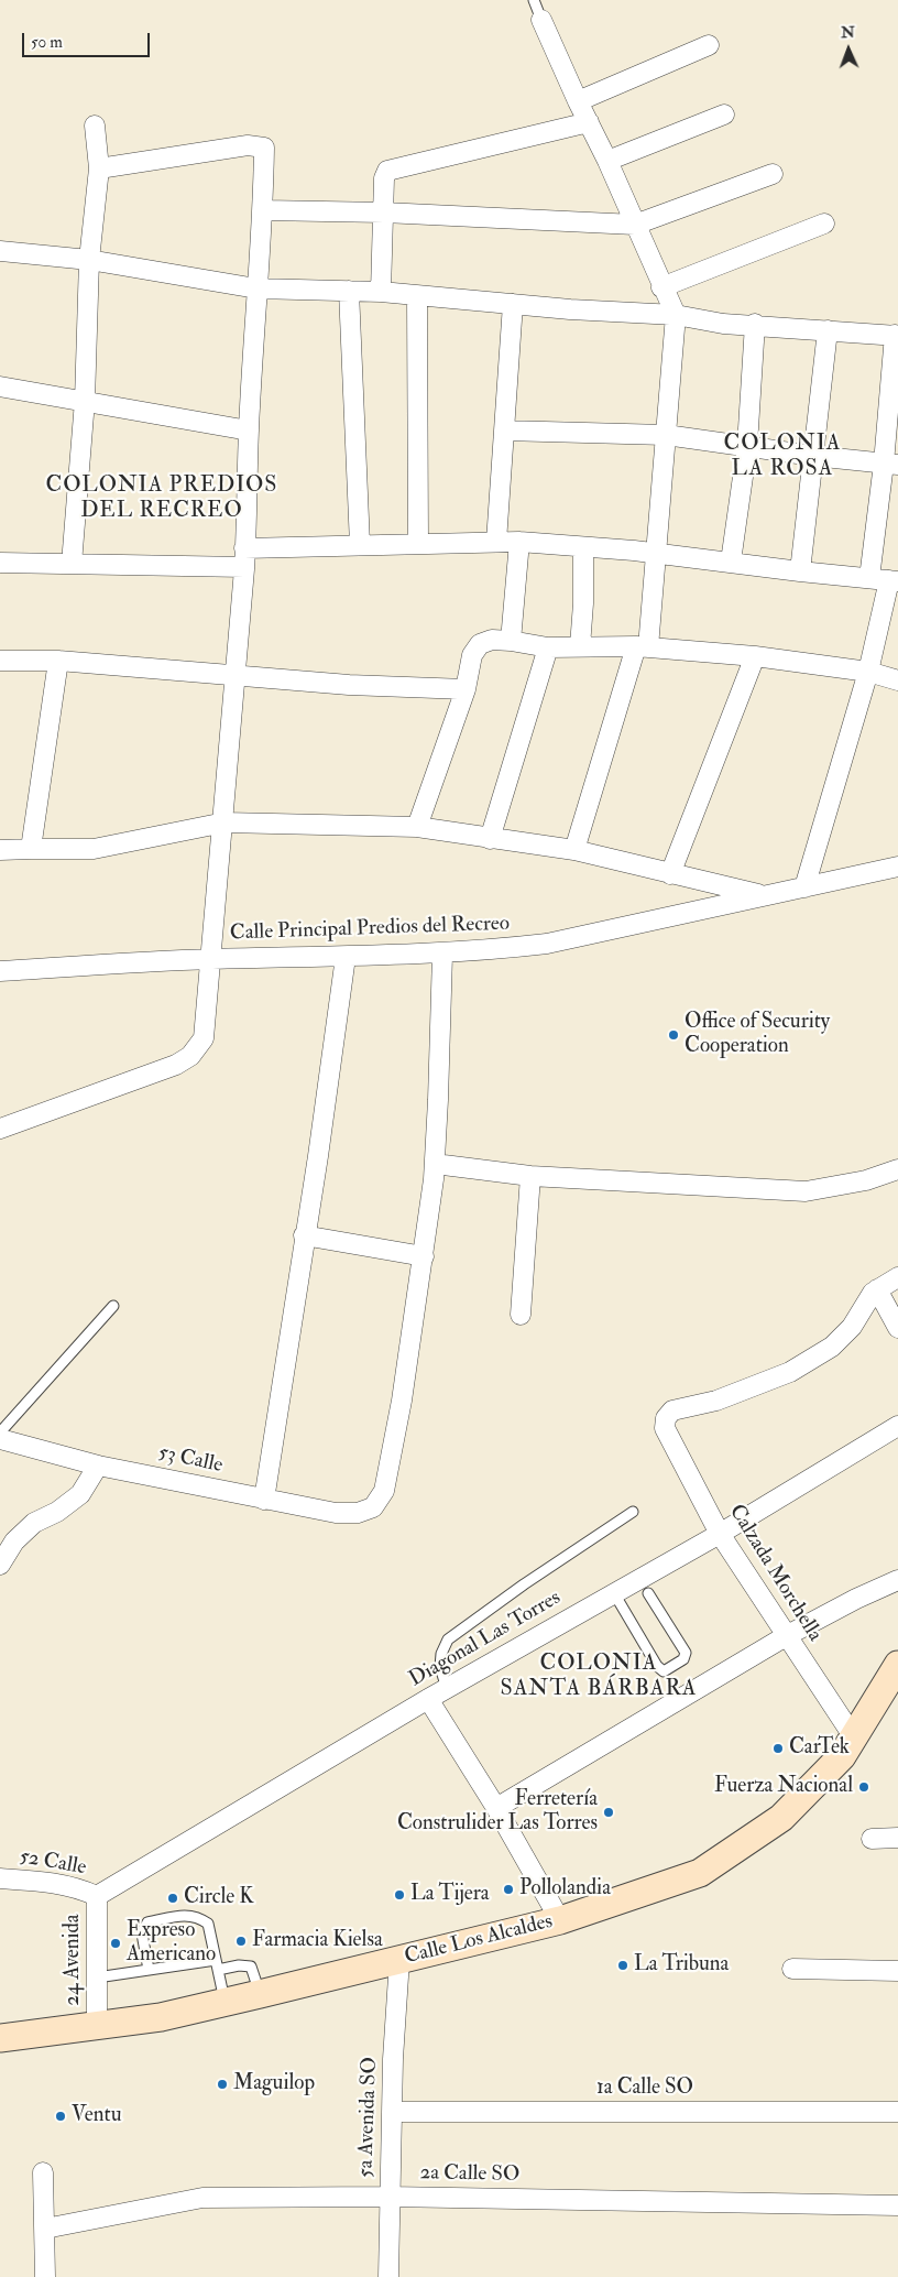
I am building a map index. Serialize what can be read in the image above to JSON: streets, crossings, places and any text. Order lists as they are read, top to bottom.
{
  "streets": {
    "main road": ["Calle Los Alcaldes"],
    "street": [
      "Calle Principal Predios del Recreo",
      "53 Calle",
      "Calzada Morchella",
      "Diagonal Las Torres",
      "52 Calle",
      "24 Avenida",
      "1a Calle SO",
      "5a Avenida SO",
      "2a Calle SO"
    ]
  },
  "crossings": [
    ["Calzada Morchella", "Diagonal Las Torres"],
    ["Calzada Morchella", "Calle Los Alcaldes"],
    ["Diagonal Las Torres", "52 Calle"],
    ["Diagonal Las Torres", "24 Avenida"],
    ["52 Calle", "24 Avenida"],
    ["Calle Los Alcaldes", "24 Avenida"],
    ["Calle Los Alcaldes", "5a Avenida SO"],
    ["1a Calle SO", "5a Avenida SO"],
    ["5a Avenida SO", "2a Calle SO"]
  ],
  "districts": ["COLONIA LA ROSA", "COLONIA PREDIOS DEL RECREO", "COLONIA SANTA BÁRBARA"],
  "places": [
    "Office of Security Cooperation",
    "CarTek",
    "Fuerza Nacional",
    "Ferretería Construlider Las Torres",
    "Pollolandia",
    "La Tijera",
    "Circle K",
    "Farmacia Kielsa",
    "Expreso Americano",
    "La Tribuna",
    "Maguilop",
    "Ventu"
  ],
  "scale_bar": "50 m",
  "north": "top"
}
